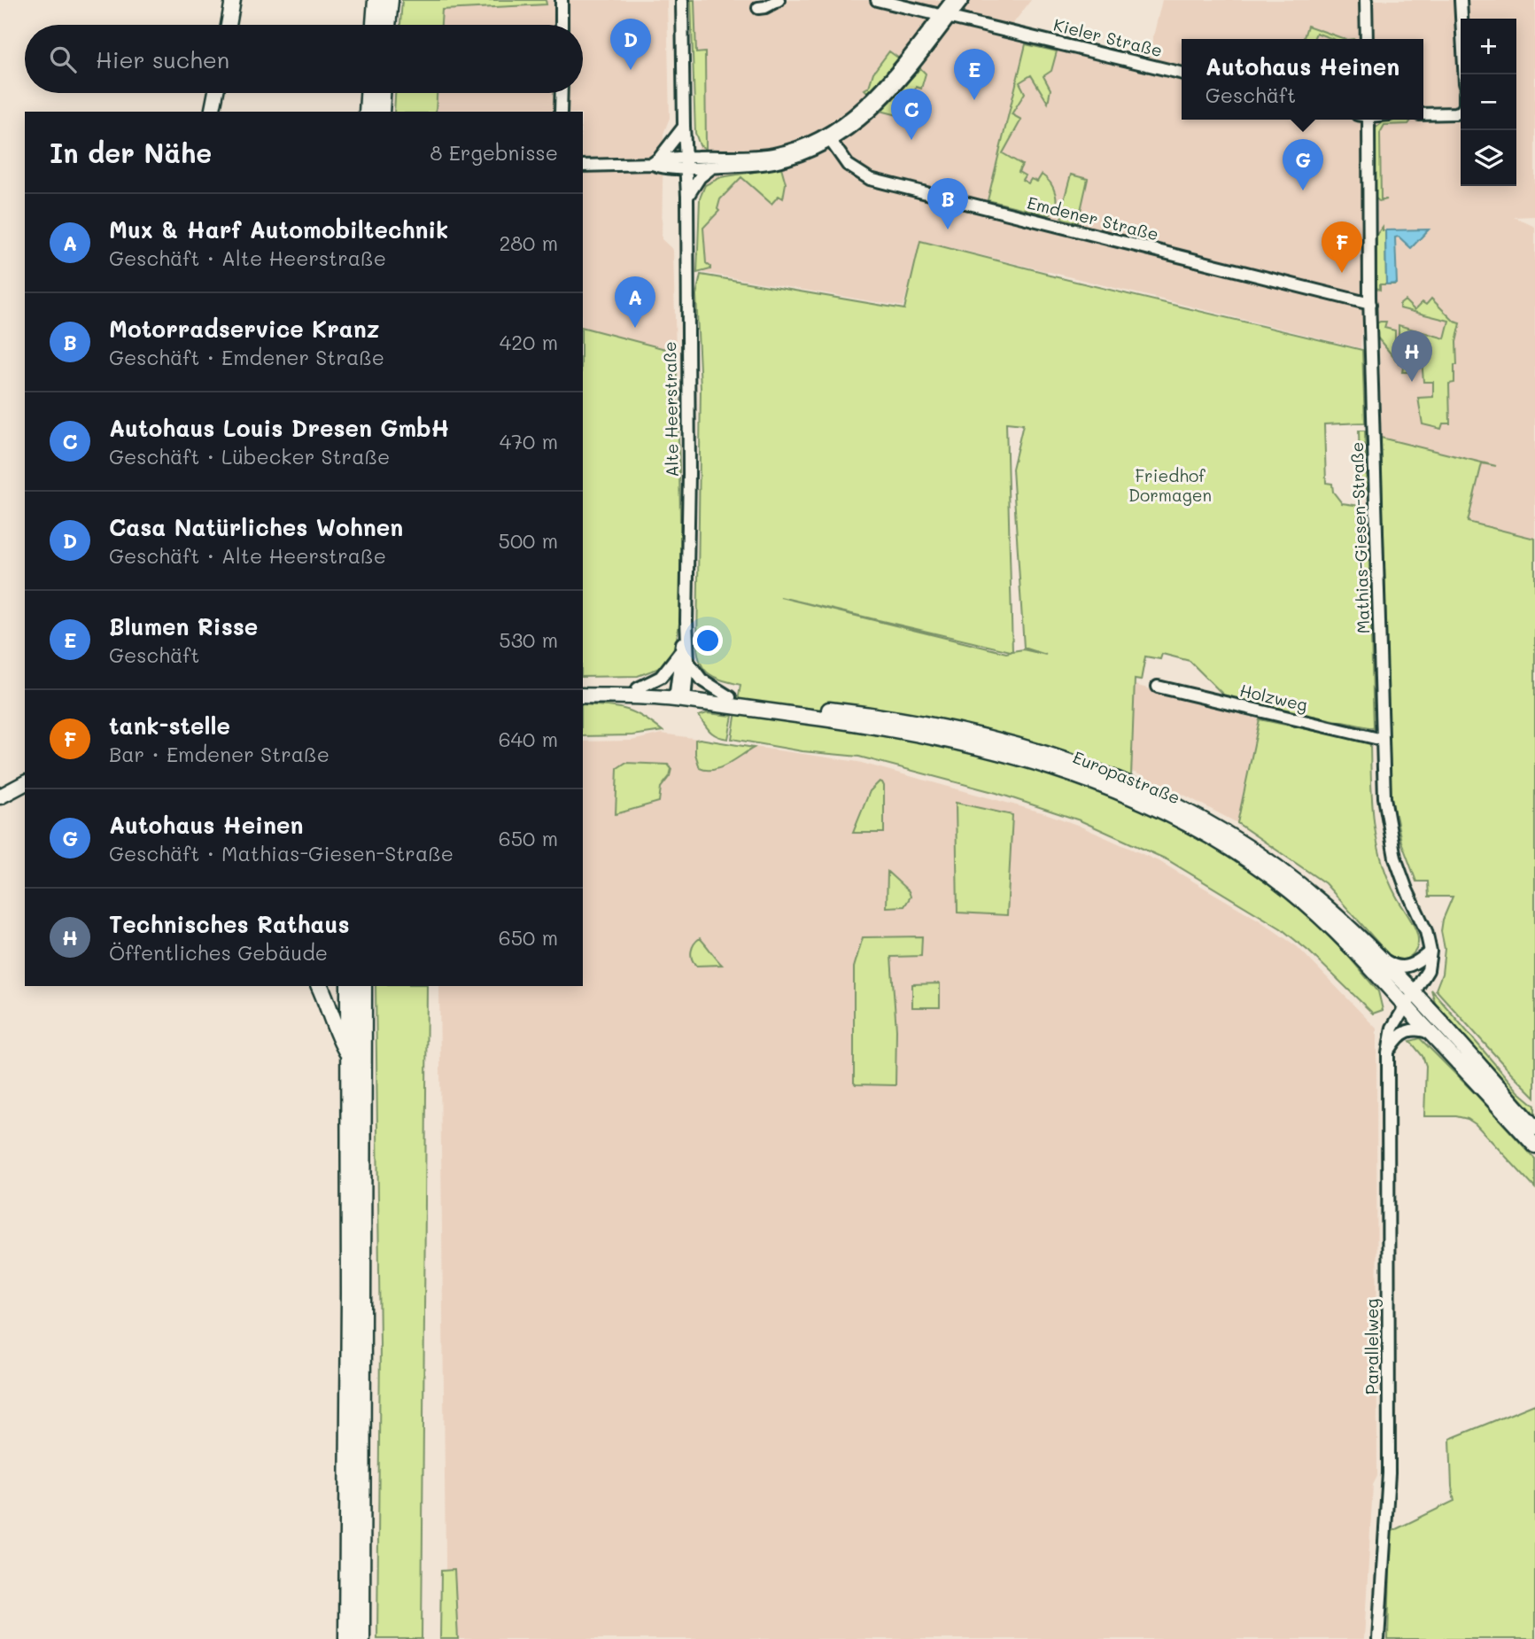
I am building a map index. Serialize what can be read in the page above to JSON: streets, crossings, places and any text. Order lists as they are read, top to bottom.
{
  "streets": {
    "main road": ["Europastraße"],
    "street": [
      "Kieler Straße",
      "Emdener Straße",
      "Alte Heerstraße",
      "Mathias-Giesen-Straße",
      "Holzweg",
      "Parallelweg"
    ]
  },
  "crossings": [
    ["Emdener Straße", "Mathias-Giesen-Straße"],
    ["Alte Heerstraße", "Europastraße"],
    ["Mathias-Giesen-Straße", "Holzweg"],
    ["Europastraße", "Parallelweg"]
  ],
  "parks": ["Friedhof Dormagen"],
  "page": {
    "map_buttons": ["+", "−"],
    "pins": [
      "D",
      "E",
      "C",
      "G",
      "B",
      "F",
      "A",
      "H"
    ],
    "search": "Hier suchen",
    "popup": ["Autohaus Heinen", "Geschäft"],
    "heading": ["In der Nähe", "8 Ergebnisse"],
    "list": [
      {
        "mark": "A",
        "name": "Mux & Harf Automobiltechnik",
        "note": "Geschäft · Alte Heerstraße",
        "value": "280 m"
      },
      {
        "mark": "B",
        "name": "Motorradservice Kranz",
        "note": "Geschäft · Emdener Straße",
        "value": "420 m"
      },
      {
        "mark": "C",
        "name": "Autohaus Louis Dresen GmbH",
        "note": "Geschäft · Lübecker Straße",
        "value": "470 m"
      },
      {
        "mark": "D",
        "name": "Casa Natürliches Wohnen",
        "note": "Geschäft · Alte Heerstraße",
        "value": "500 m"
      },
      {
        "mark": "E",
        "name": "Blumen Risse",
        "note": "Geschäft",
        "value": "530 m"
      },
      {
        "mark": "F",
        "name": "tank-stelle",
        "note": "Bar · Emdener Straße",
        "value": "640 m"
      },
      {
        "mark": "G",
        "name": "Autohaus Heinen",
        "note": "Geschäft · Mathias-Giesen-Straße",
        "value": "650 m"
      },
      {
        "mark": "H",
        "name": "Technisches Rathaus",
        "note": "Öffentliches Gebäude",
        "value": "650 m"
      }
    ]
  }
}
